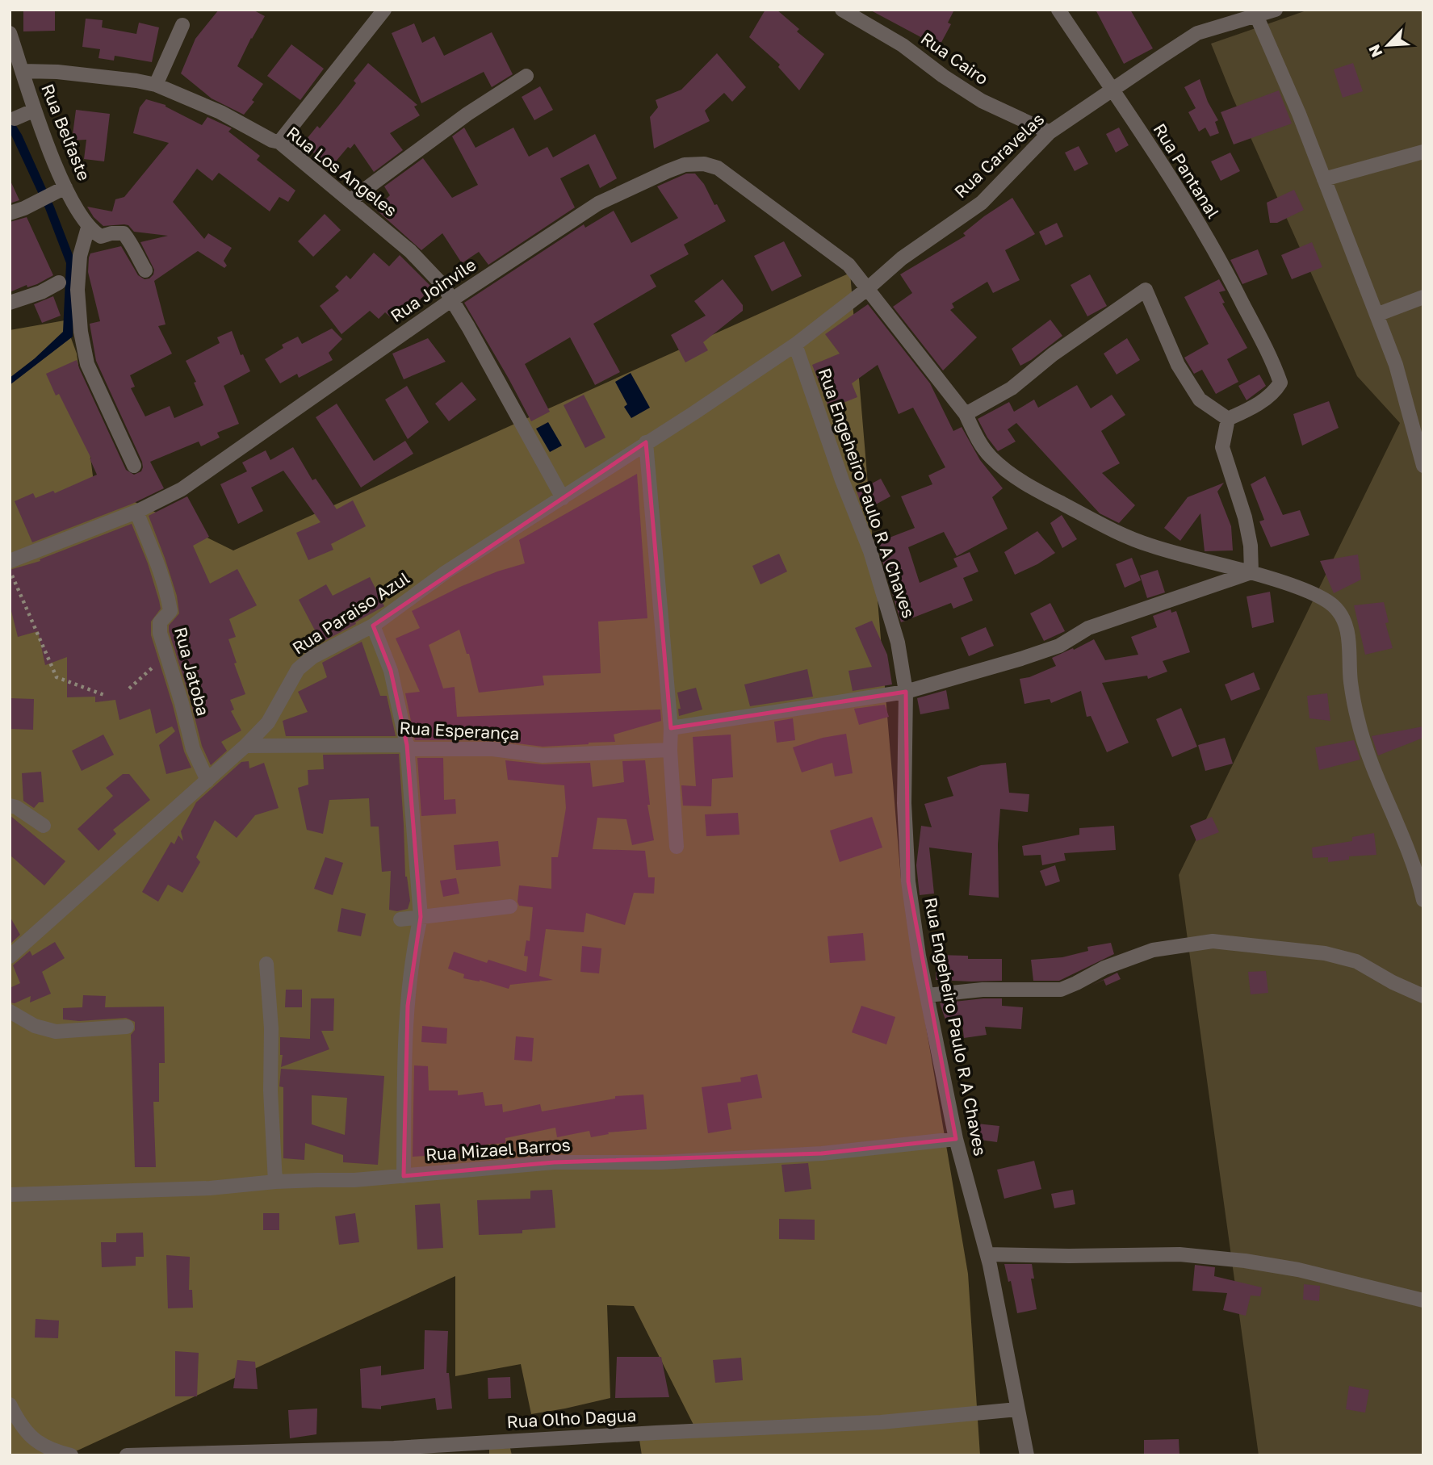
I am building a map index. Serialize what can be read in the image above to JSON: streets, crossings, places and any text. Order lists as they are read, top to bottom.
{
  "streets": {
    "street": [
      "Rua Cairo",
      "Rua Belfaste",
      "Rua Caravelas",
      "Rua Pantanal",
      "Rua Los Angeles",
      "Rua Joinvile",
      "Rua Engeheiro Paulo R A Chaves",
      "Rua Paraiso Azul",
      "Rua Jatoba",
      "Rua Esperança",
      "Rua Mizael Barros",
      "Rua Olho Dagua"
    ]
  },
  "crossings": [
    ["Rua Cairo", "Rua Caravelas"],
    ["Rua Belfaste", "Rua Los Angeles"],
    ["Rua Caravelas", "Rua Pantanal"],
    ["Rua Caravelas", "Rua Joinvile"],
    ["Rua Caravelas", "Rua Engeheiro Paulo R A Chaves"],
    ["Rua Caravelas", "Rua Paraiso Azul"],
    ["Rua Los Angeles", "Rua Joinvile"],
    ["Rua Los Angeles", "Rua Paraiso Azul"],
    ["Rua Joinvile", "Rua Jatoba"],
    ["Rua Engeheiro Paulo R A Chaves", "Rua Paraiso Azul"],
    ["Rua Engeheiro Paulo R A Chaves", "Rua Mizael Barros"],
    ["Rua Engeheiro Paulo R A Chaves", "Rua Olho Dagua"],
    ["Rua Paraiso Azul", "Rua Jatoba"],
    ["Rua Paraiso Azul", "Rua Esperança"]
  ],
  "north": "bottom left"
}
